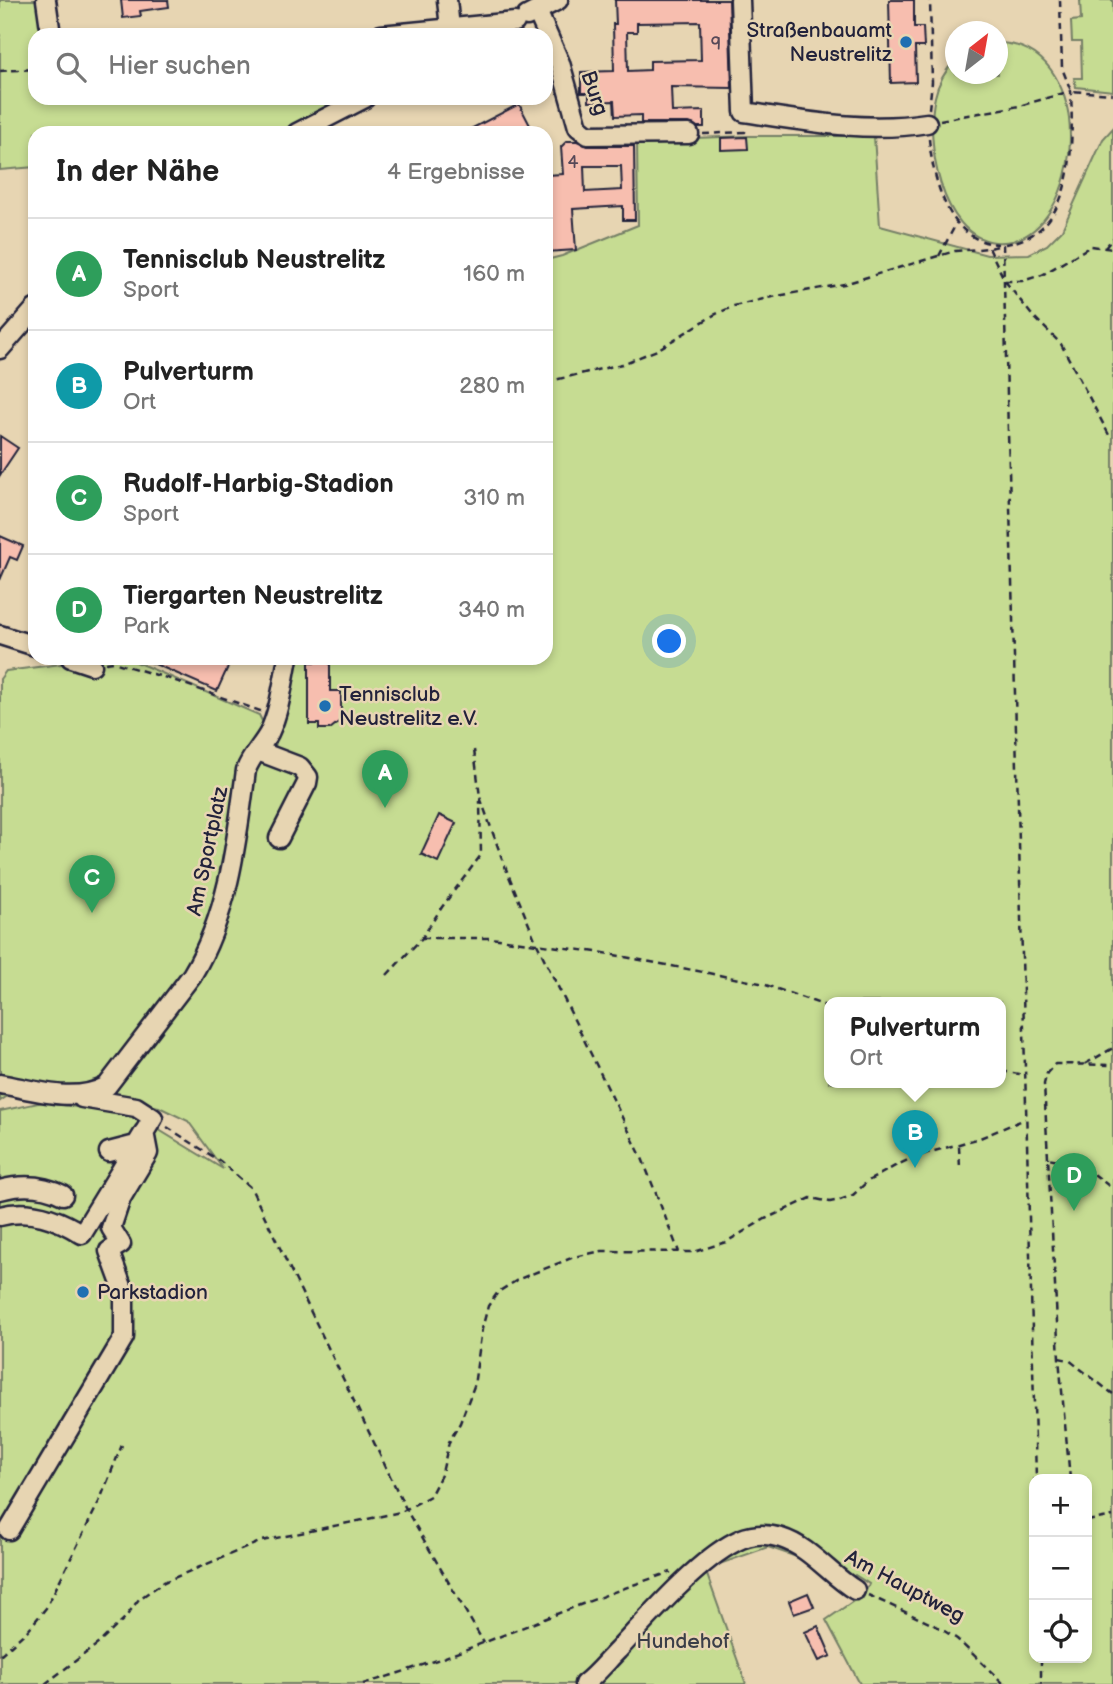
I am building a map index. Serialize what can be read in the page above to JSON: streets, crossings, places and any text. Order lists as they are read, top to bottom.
{
  "streets": {
    "street": ["Burg", "Am Sportplatz", "Am Hauptweg"]
  },
  "parks": ["Hundehof"],
  "places": ["Straßenbauamt Neustrelitz", "Tennisclub Neustrelitz e.V.", "Parkstadion"],
  "house_numbers": ["9", "4"],
  "north": "top right",
  "page": {
    "search": "Hier suchen",
    "heading": ["In der Nähe", "4 Ergebnisse"],
    "list": [
      {
        "mark": "A",
        "name": "Tennisclub Neustrelitz",
        "note": "Sport",
        "value": "160 m"
      },
      {
        "mark": "B",
        "name": "Pulverturm",
        "note": "Ort",
        "value": "280 m"
      },
      {
        "mark": "C",
        "name": "Rudolf-Harbig-Stadion",
        "note": "Sport",
        "value": "310 m"
      },
      {
        "mark": "D",
        "name": "Tiergarten Neustrelitz",
        "note": "Park",
        "value": "340 m"
      }
    ],
    "pins": [
      "A",
      "C",
      "B",
      "D"
    ],
    "popup": ["Pulverturm", "Ort"],
    "map_buttons": ["+", "−"]
  }
}
